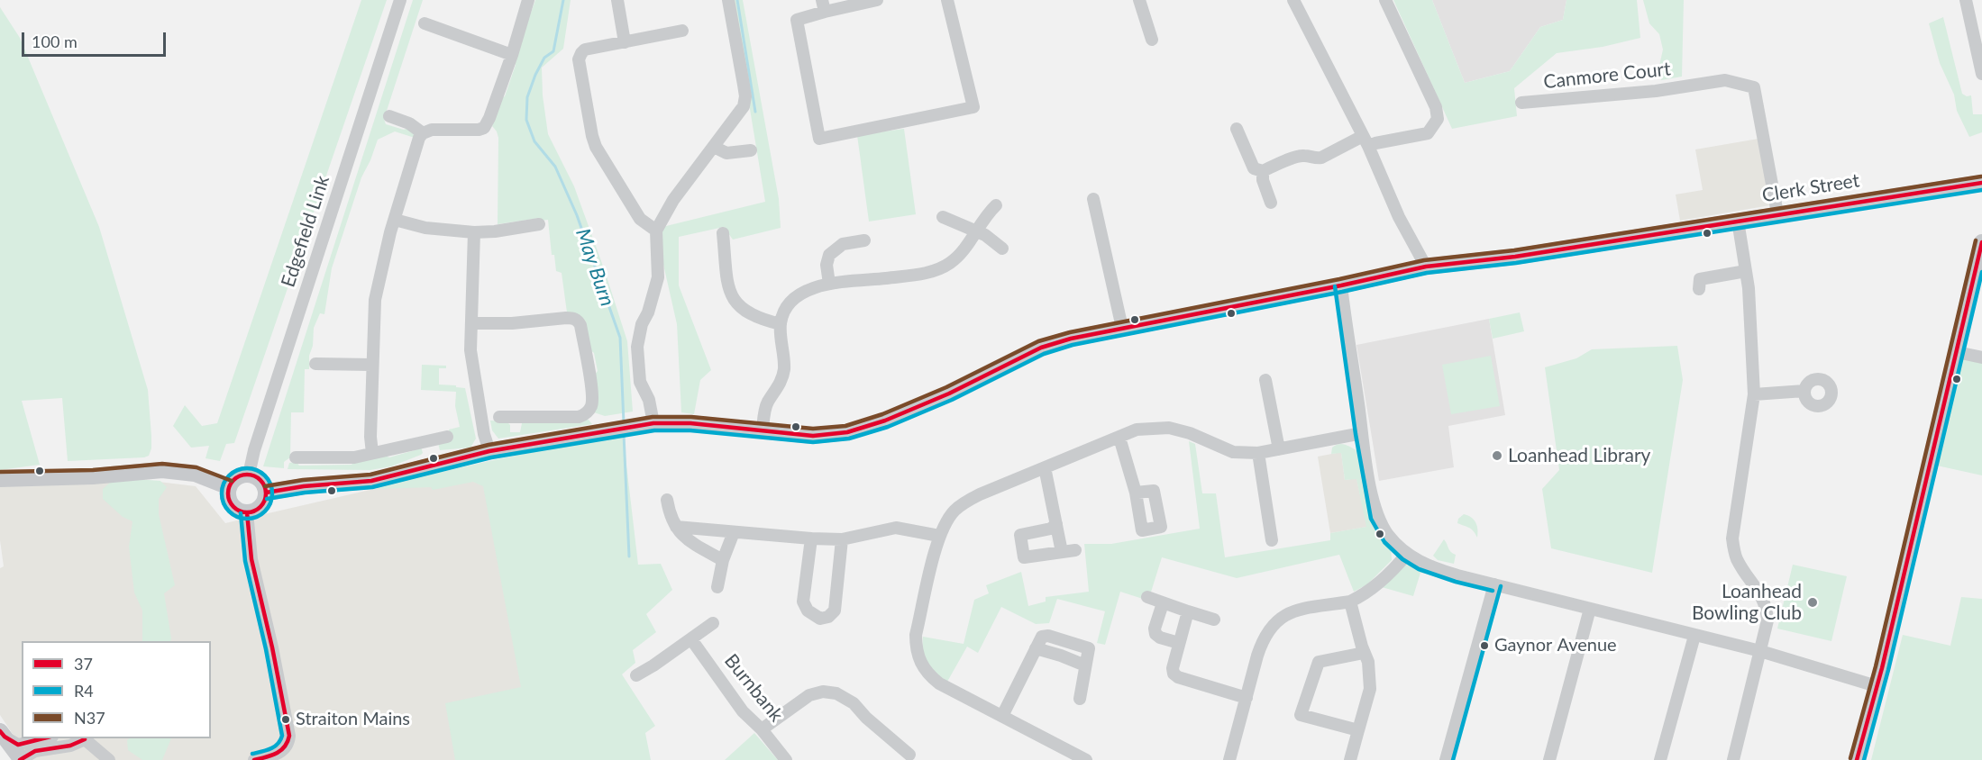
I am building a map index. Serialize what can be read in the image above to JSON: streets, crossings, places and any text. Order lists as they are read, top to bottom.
{
  "streets": {
    "main road": ["Clerk Street"],
    "street": ["Canmore Court", "Edgefield Link", "Burnbank"]
  },
  "crossings": [
    ["Canmore Court", "Clerk Street"],
    ["Clerk Street", "Edgefield Link"]
  ],
  "water": ["May Burn"],
  "places": [
    "Loanhead Library",
    "Loanhead Bowling Club",
    "Gaynor Avenue",
    "Straiton Mains"
  ],
  "lines": ["transit line N37", "transit line 37", "transit line R4"],
  "legend": ["37", "R4", "N37"],
  "scale_bar": "100 m"
}
